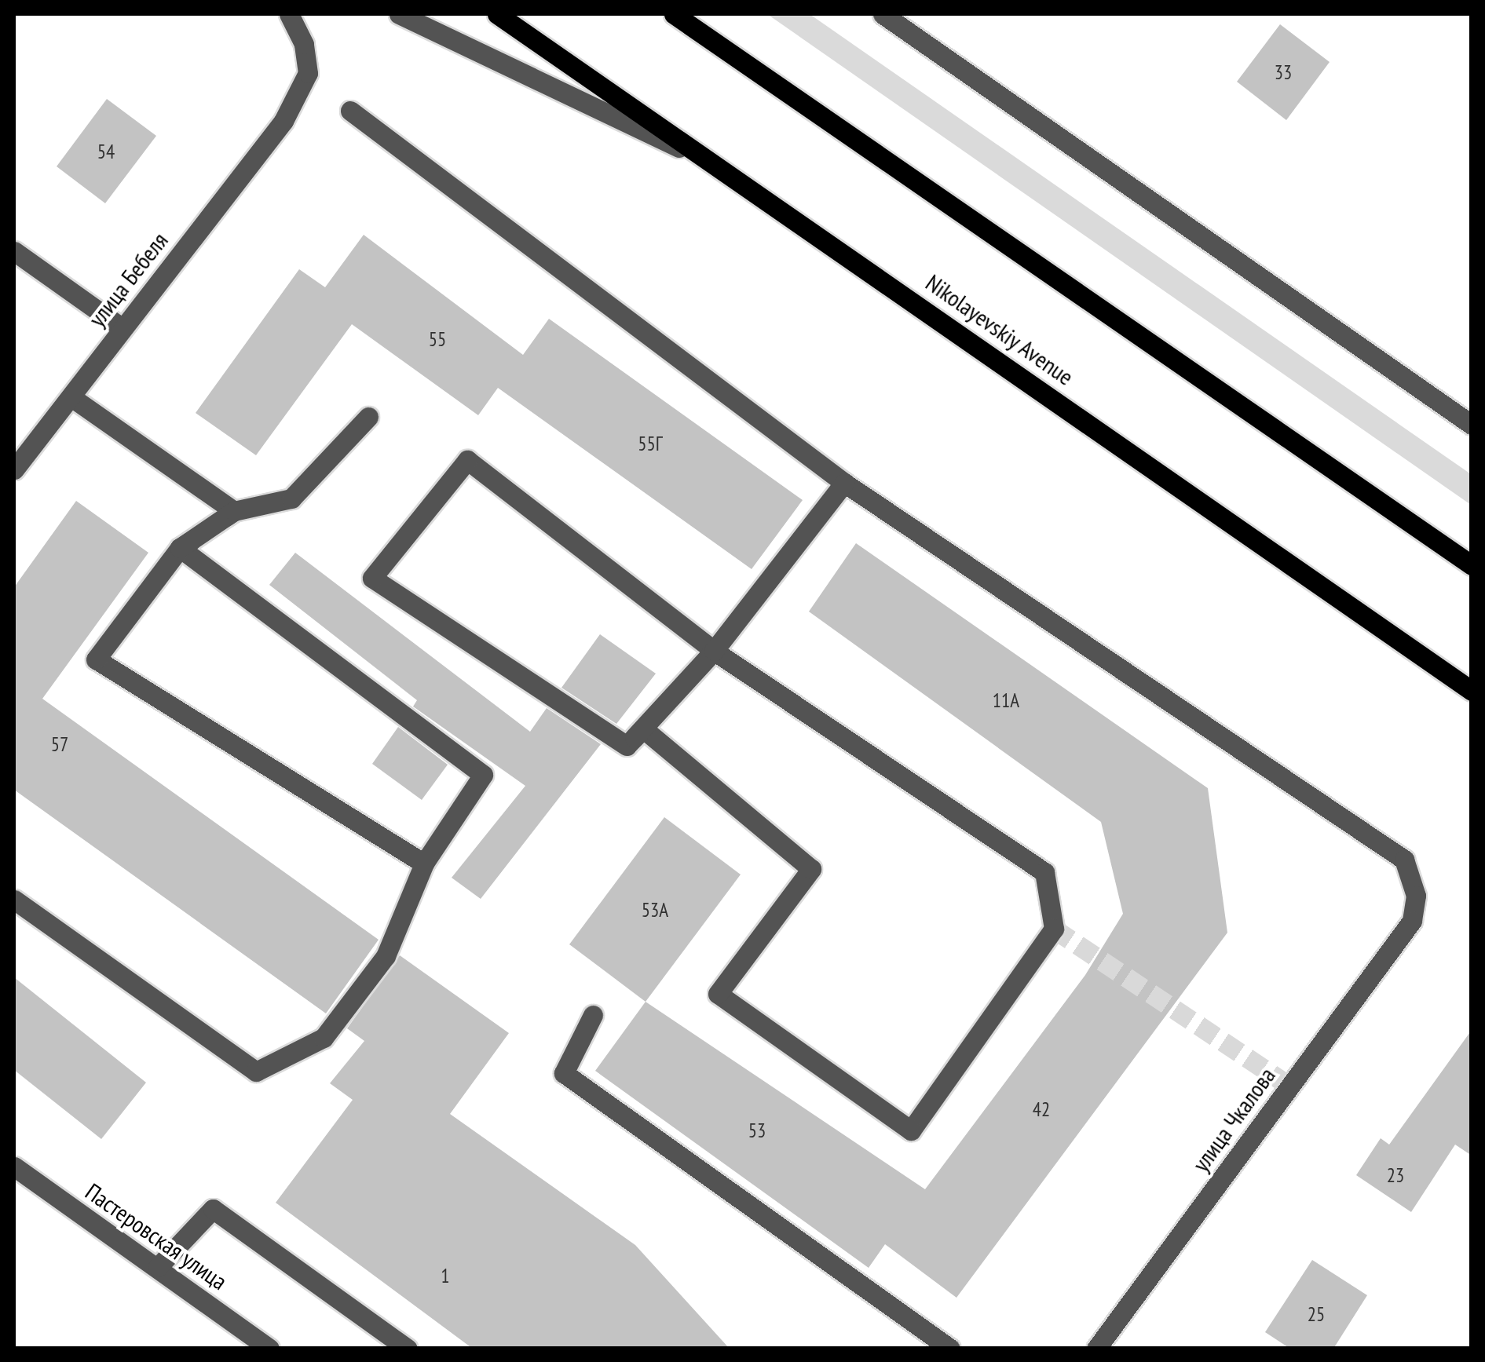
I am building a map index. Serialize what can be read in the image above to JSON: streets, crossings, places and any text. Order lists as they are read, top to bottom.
{
  "streets": {
    "main road": ["Nikolayevskiy Avenue"],
    "street": ["улица Бебеля", "улица Чкалова", "Пастеровская улица"]
  },
  "house_numbers": [
    "33",
    "54",
    "55",
    "55Г",
    "11А",
    "57",
    "53А",
    "42",
    "53",
    "23",
    "1",
    "25"
  ]
}
